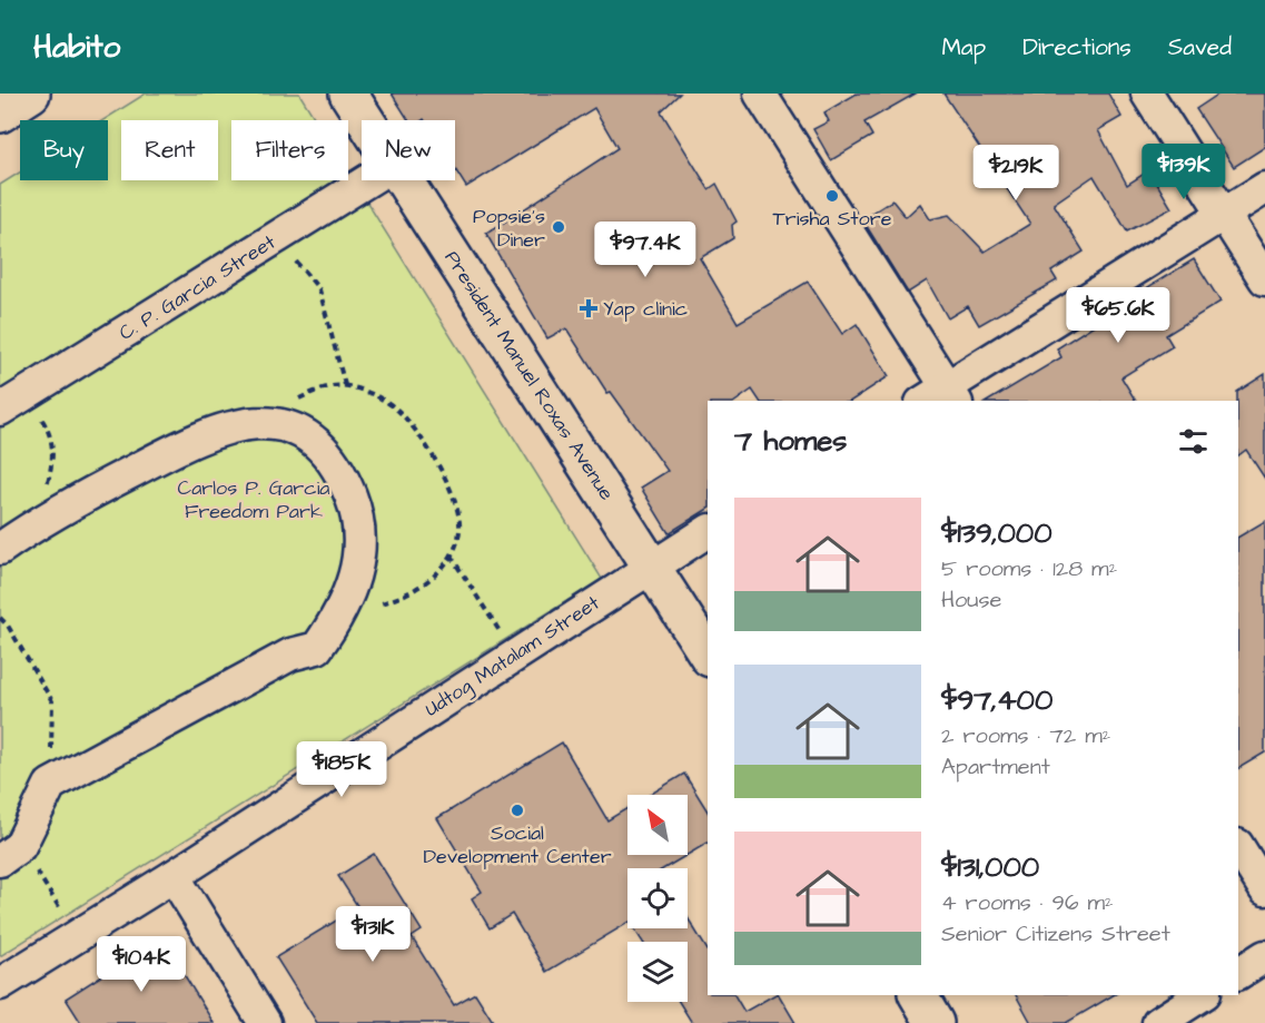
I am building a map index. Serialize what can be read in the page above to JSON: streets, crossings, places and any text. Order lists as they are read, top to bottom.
{
  "streets": {
    "main road": ["President Manuel Roxas Avenue"],
    "street": ["C. P. Garcia Street", "Udtog Matalam Street"]
  },
  "crossings": [
    ["President Manuel Roxas Avenue", "Udtog Matalam Street"]
  ],
  "parks": ["Carlos P. Garcia Freedom Park"],
  "places": {
    "other": ["Trisha Store", "Popsie's Diner", "Social Development Center"],
    "health": ["Yap clinic"]
  },
  "north": "top left",
  "page": {
    "header": "Habito",
    "nav": ["Map", "Directions", "Saved"],
    "chip": [
      "Buy",
      "Rent",
      "Filters",
      "New"
    ],
    "price": [
      "$139K",
      "$219K",
      "$97.4K",
      "$65.6K",
      "$185K",
      "$131K",
      "$104K"
    ],
    "heading": "7 homes",
    "list": [
      {
        "name": "$139,000",
        "note": "5 rooms · 128 m² · House"
      },
      {
        "name": "$97,400",
        "note": "2 rooms · 72 m² · Apartment"
      },
      {
        "name": "$131,000",
        "note": "4 rooms · 96 m² · Senior Citizens Street"
      }
    ]
  }
}
